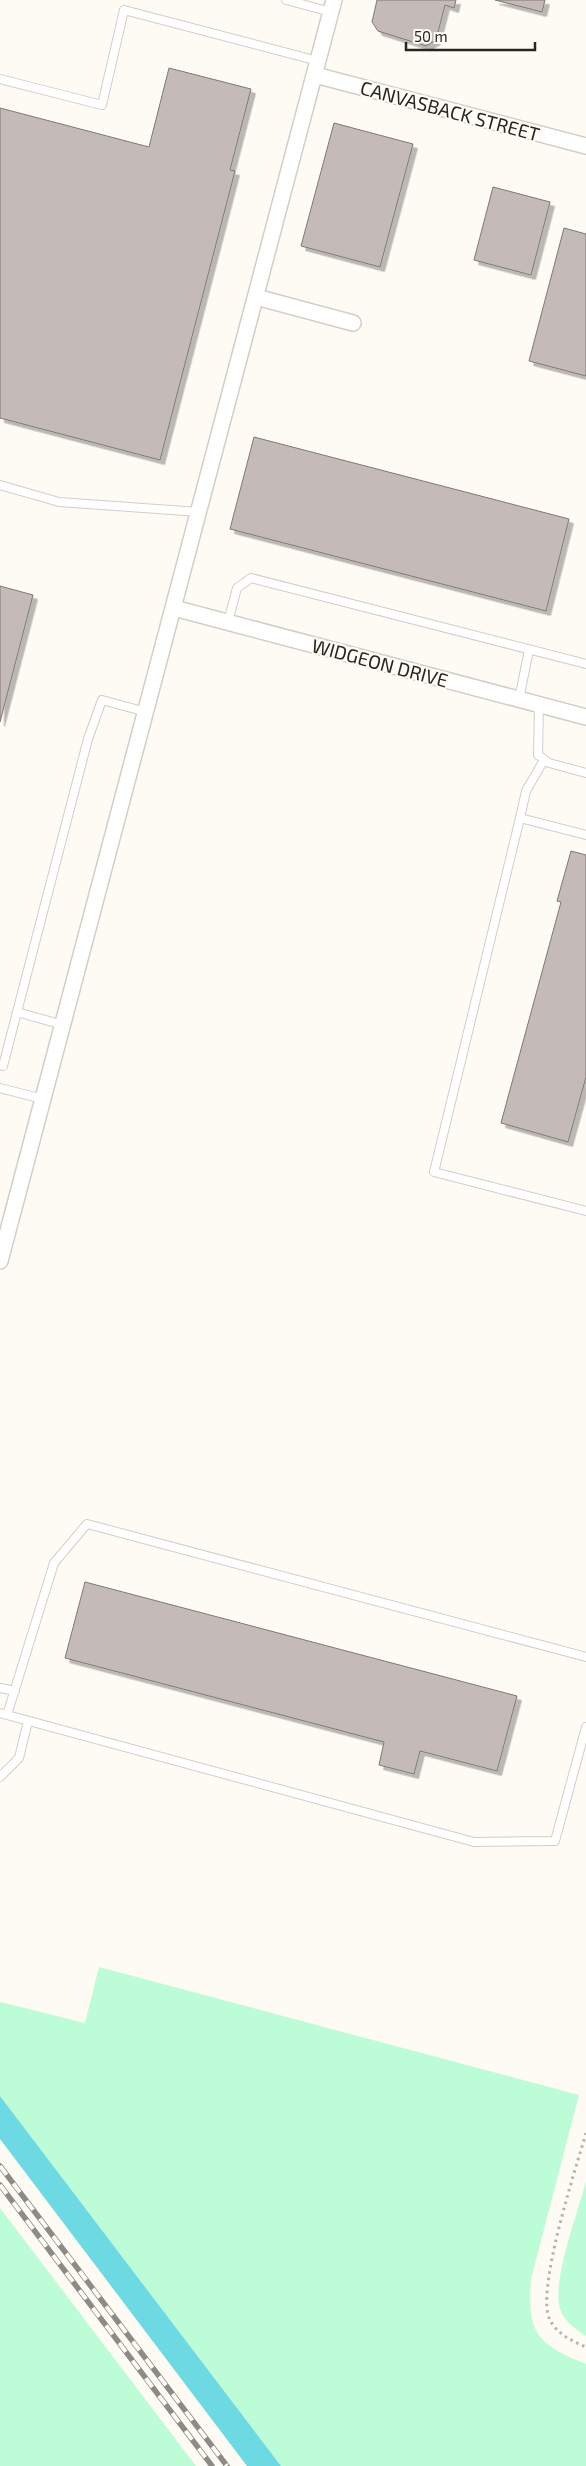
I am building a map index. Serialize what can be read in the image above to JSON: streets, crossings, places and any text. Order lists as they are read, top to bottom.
{
  "streets": {
    "street": ["CANVASBACK STREET", "WIDGEON DRIVE"]
  },
  "scale_bar": "50 m"
}
